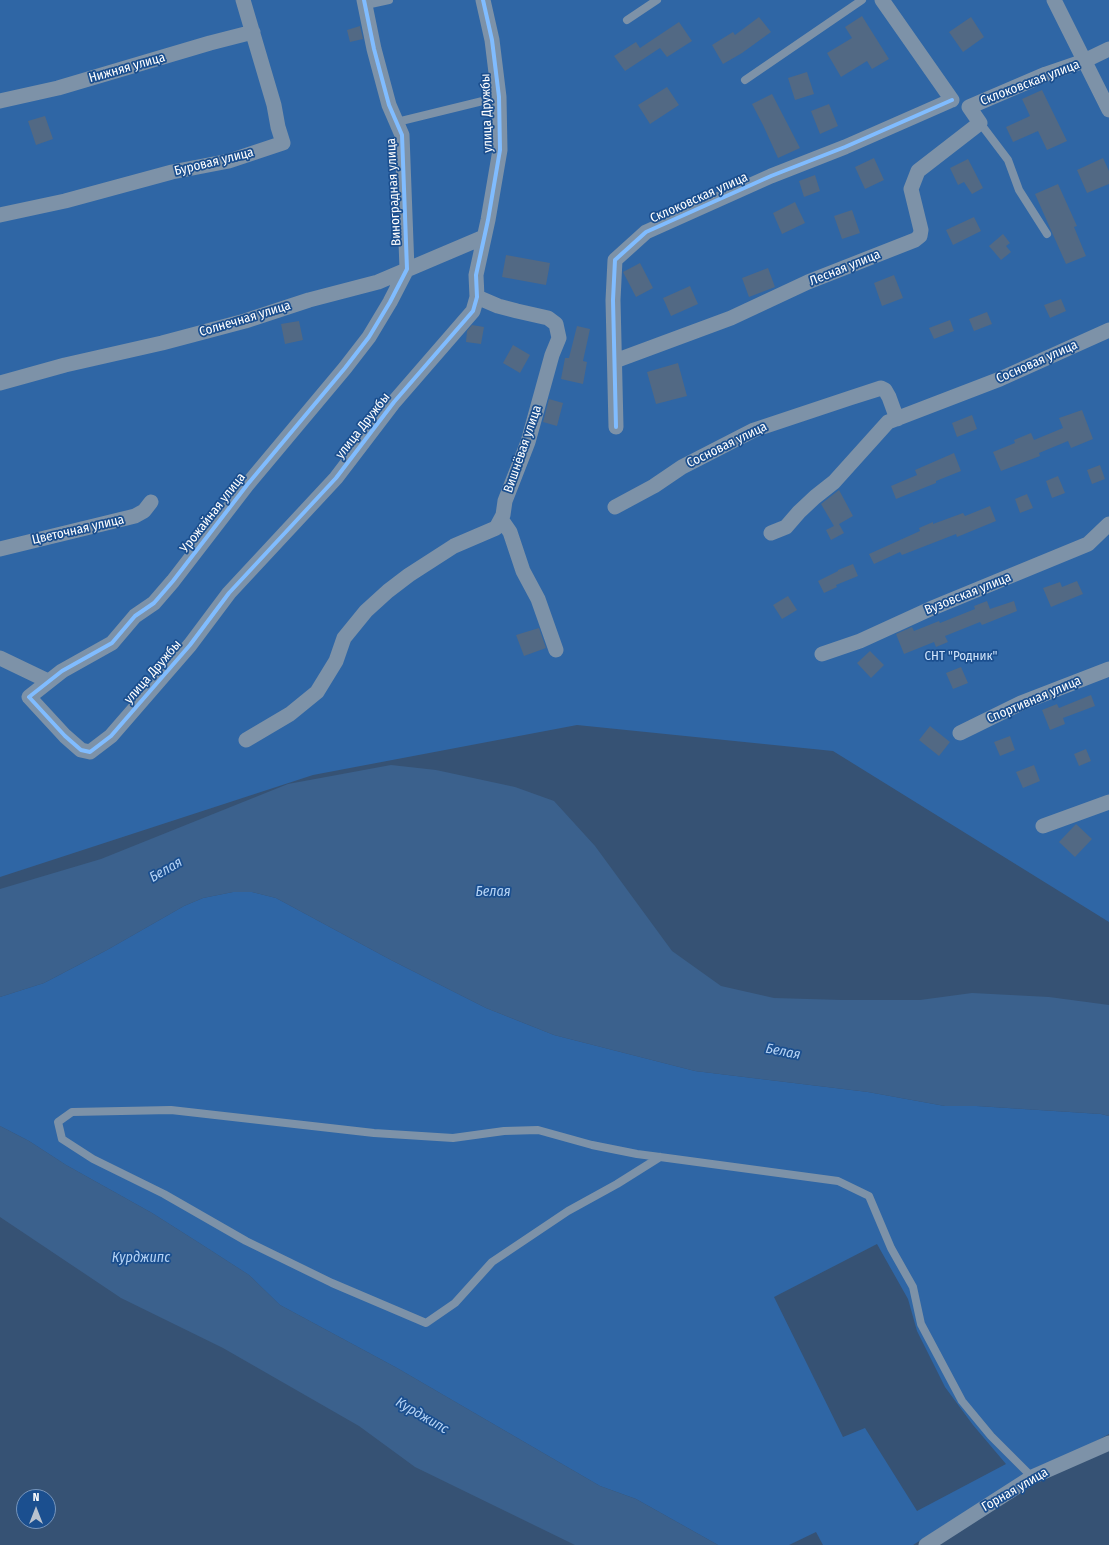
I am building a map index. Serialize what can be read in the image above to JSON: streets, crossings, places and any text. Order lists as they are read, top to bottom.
{
  "streets": {
    "street": [
      "Нижняя улица",
      "Склоковская улица",
      "улица Дружбы",
      "Буровая улица",
      "Виноградная улица",
      "Лесная улица",
      "Солнечная улица",
      "Сосновая улица",
      "Вишнёвая улица",
      "Урожайная улица",
      "Цветочная улица",
      "Вузовская улица",
      "Спортивная улица",
      "Горная улица"
    ]
  },
  "crossings": [
    ["Нижняя улица", "Буровая улица"],
    ["Склоковская улица", "Лесная улица"],
    ["улица Дружбы", "Виноградная улица"],
    ["улица Дружбы", "Солнечная улица"],
    ["улица Дружбы", "Вишнёвая улица"],
    ["улица Дружбы", "Урожайная улица"],
    ["Виноградная улица", "Солнечная улица"],
    ["Виноградная улица", "Урожайная улица"],
    ["Солнечная улица", "Урожайная улица"]
  ],
  "water": ["Белая", "Курджипс"],
  "parks": ["СНТ \"Родник\""],
  "north": "top"
}
